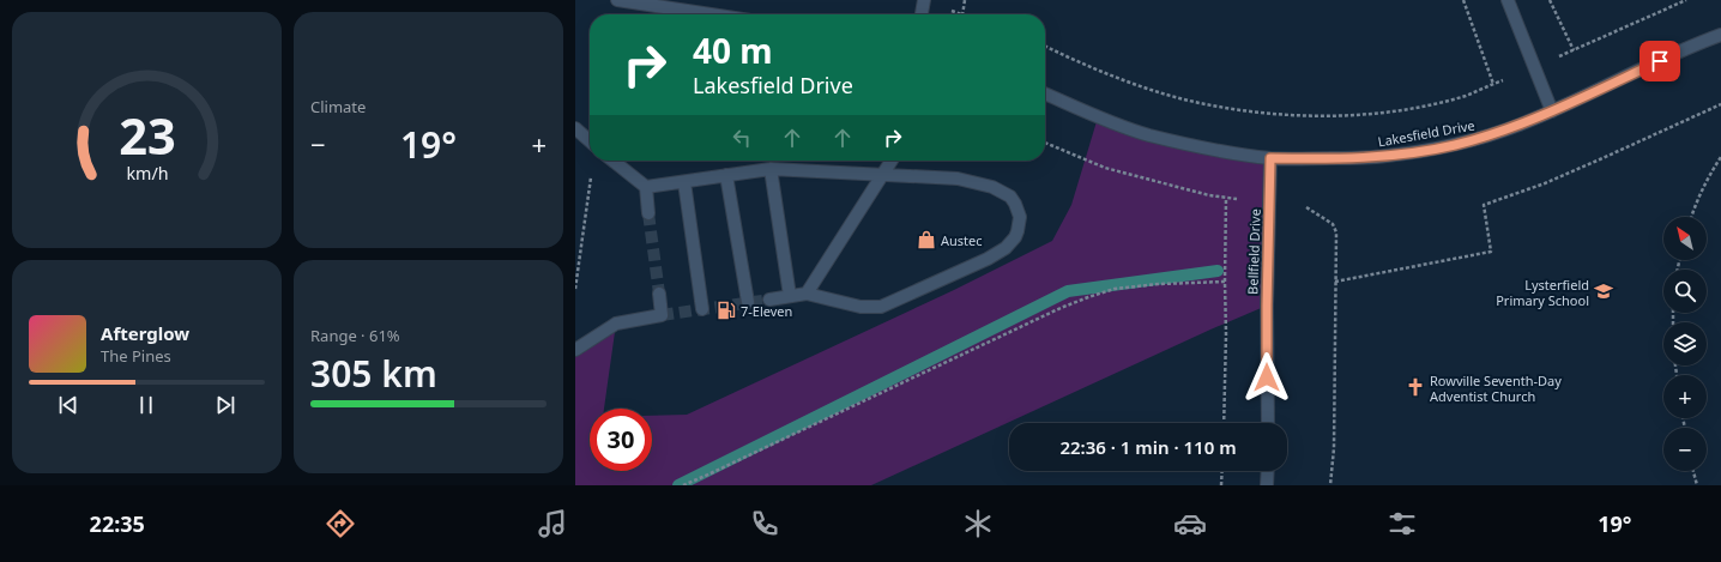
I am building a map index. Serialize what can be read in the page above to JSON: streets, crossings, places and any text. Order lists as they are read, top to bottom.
{
  "streets": {
    "street": ["Lakesfield Drive", "Bellfield Drive"]
  },
  "crossings": [
    ["Lakesfield Drive", "Bellfield Drive"]
  ],
  "places": {
    "shop": ["Austec"],
    "school or university": ["Lysterfield Primary School"],
    "fuel station": ["7-Eleven"],
    "church": ["Rowville Seventh-Day Adventist Church"]
  },
  "north": "top left",
  "page": {
    "tile": [
      "Climate",
      ["Range · 61%", "305 km"]
    ],
    "turn": ["40 m", "Lakesfield Drive"],
    "heat": ["−", "19°", "+"],
    "map_buttons": ["+", "−"],
    "song": ["Afterglow", "The Pines"],
    "limit": "30",
    "trip": "22:36 · 1 min · 110 m",
    "tabs": ["22:35", "19°"],
    "gauge": ["23", "km/h"]
  }
}
